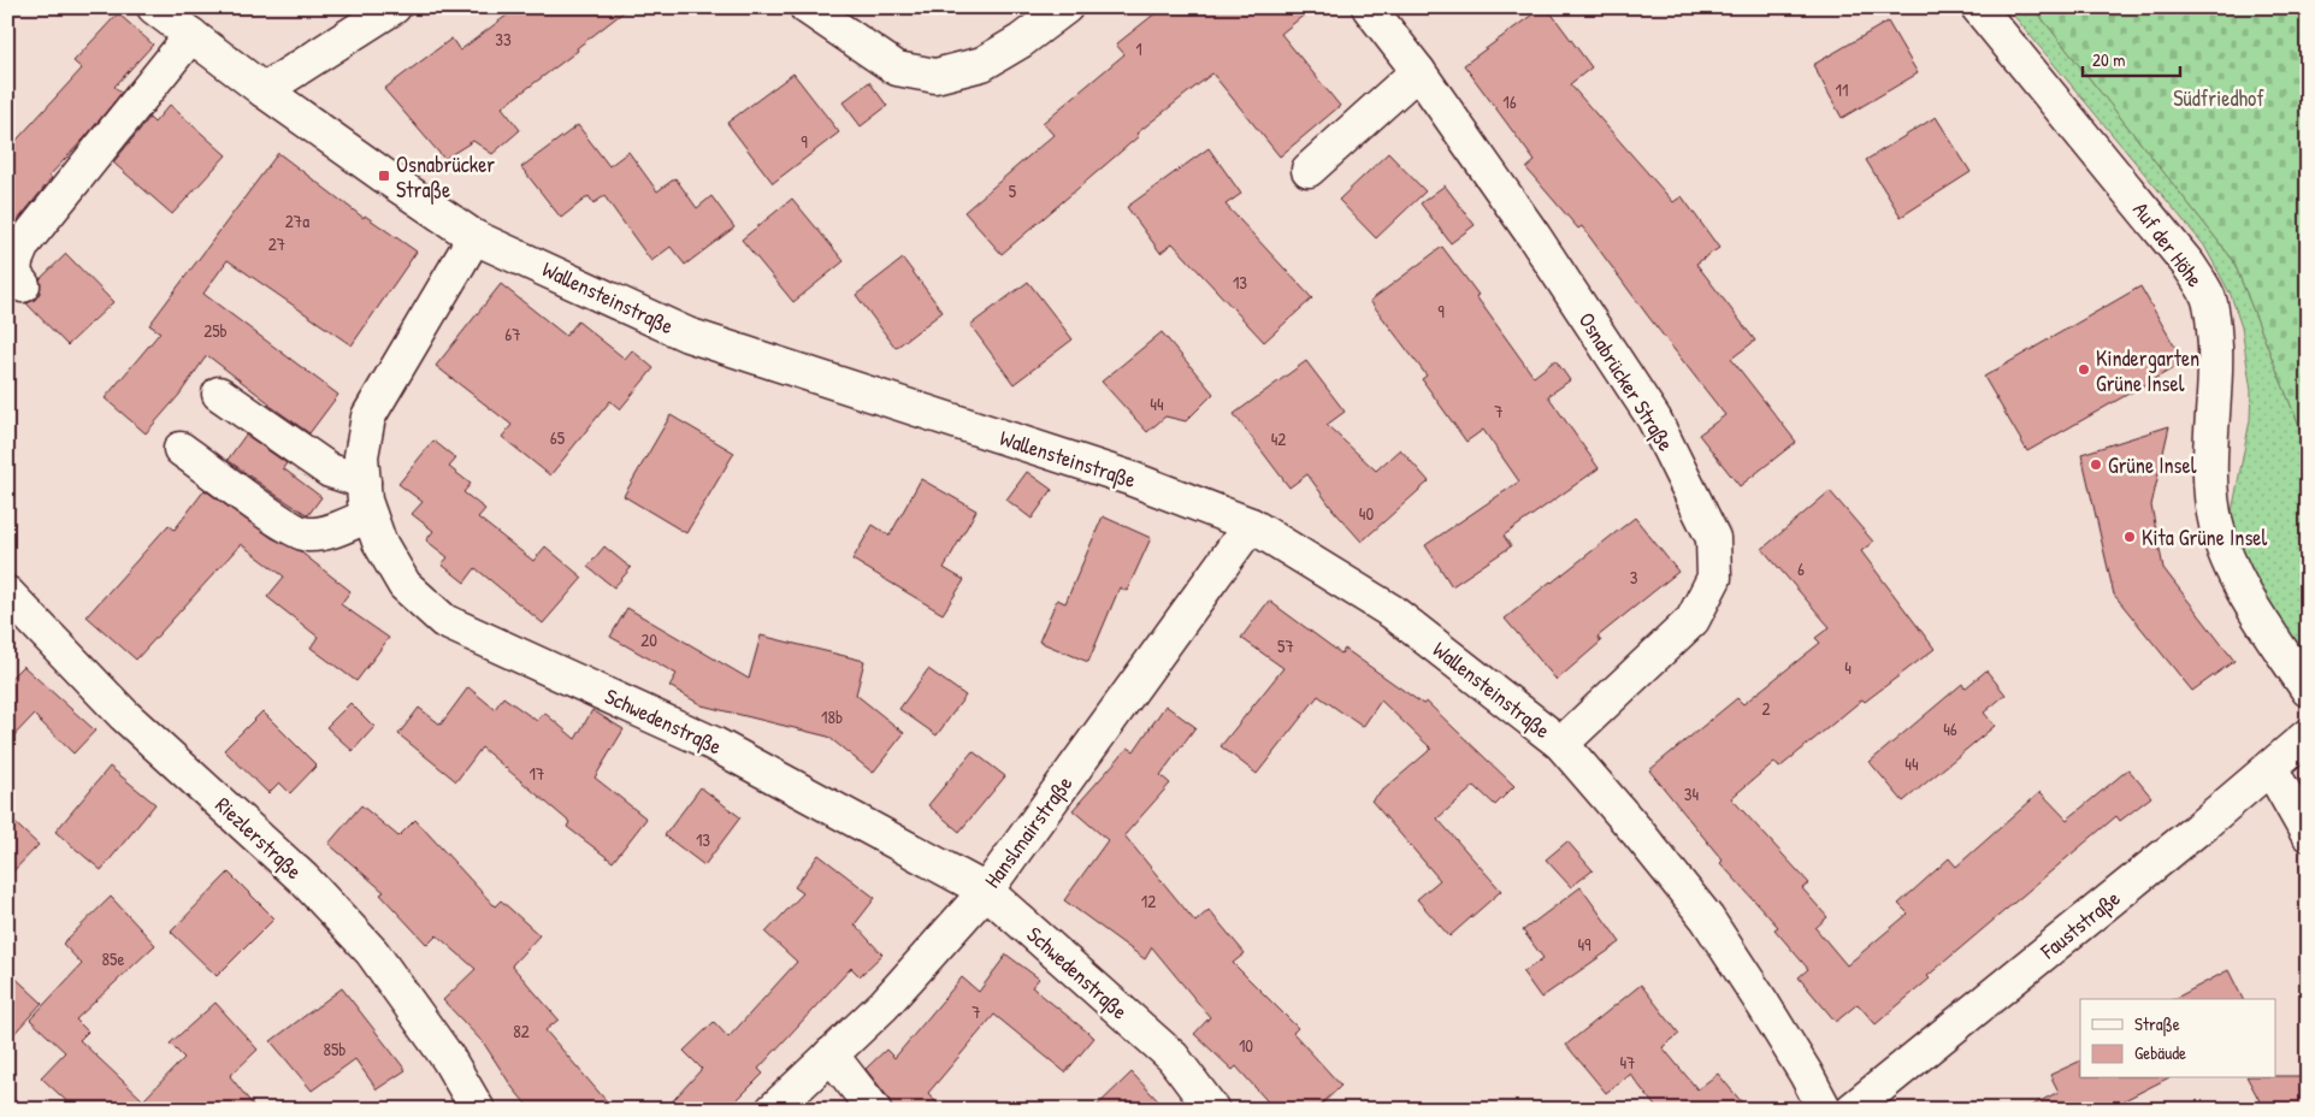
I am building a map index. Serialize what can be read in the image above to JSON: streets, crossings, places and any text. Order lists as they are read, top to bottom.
{
  "streets": {
    "street": [
      "Auf der Höhe",
      "Wallensteinstraße",
      "Osnabrücker Straße",
      "Schwedenstraße",
      "Hanslmairstraße",
      "Riezlerstraße",
      "Fauststraße"
    ]
  },
  "crossings": [
    ["Wallensteinstraße", "Osnabrücker Straße"],
    ["Wallensteinstraße", "Schwedenstraße"],
    ["Wallensteinstraße", "Hanslmairstraße"],
    ["Schwedenstraße", "Hanslmairstraße"]
  ],
  "parks": ["Südfriedhof"],
  "places": {
    "transit": ["Osnabrücker Straße"],
    "other": ["Kindergarten Grüne Insel", "Grüne Insel", "Kita Grüne Insel"]
  },
  "house_numbers": [
    "33",
    "1",
    "11",
    "16",
    "9",
    "5",
    "27a",
    "27",
    "13",
    "9",
    "25b",
    "67",
    "44",
    "7",
    "65",
    "42",
    "40",
    "6",
    "3",
    "20",
    "57",
    "4",
    "2",
    "18b",
    "46",
    "44",
    "17",
    "34",
    "13",
    "12",
    "49",
    "85e",
    "7",
    "82",
    "10",
    "85b",
    "47"
  ],
  "legend": ["Straße", "Gebäude"],
  "scale_bar": "20 m"
}
